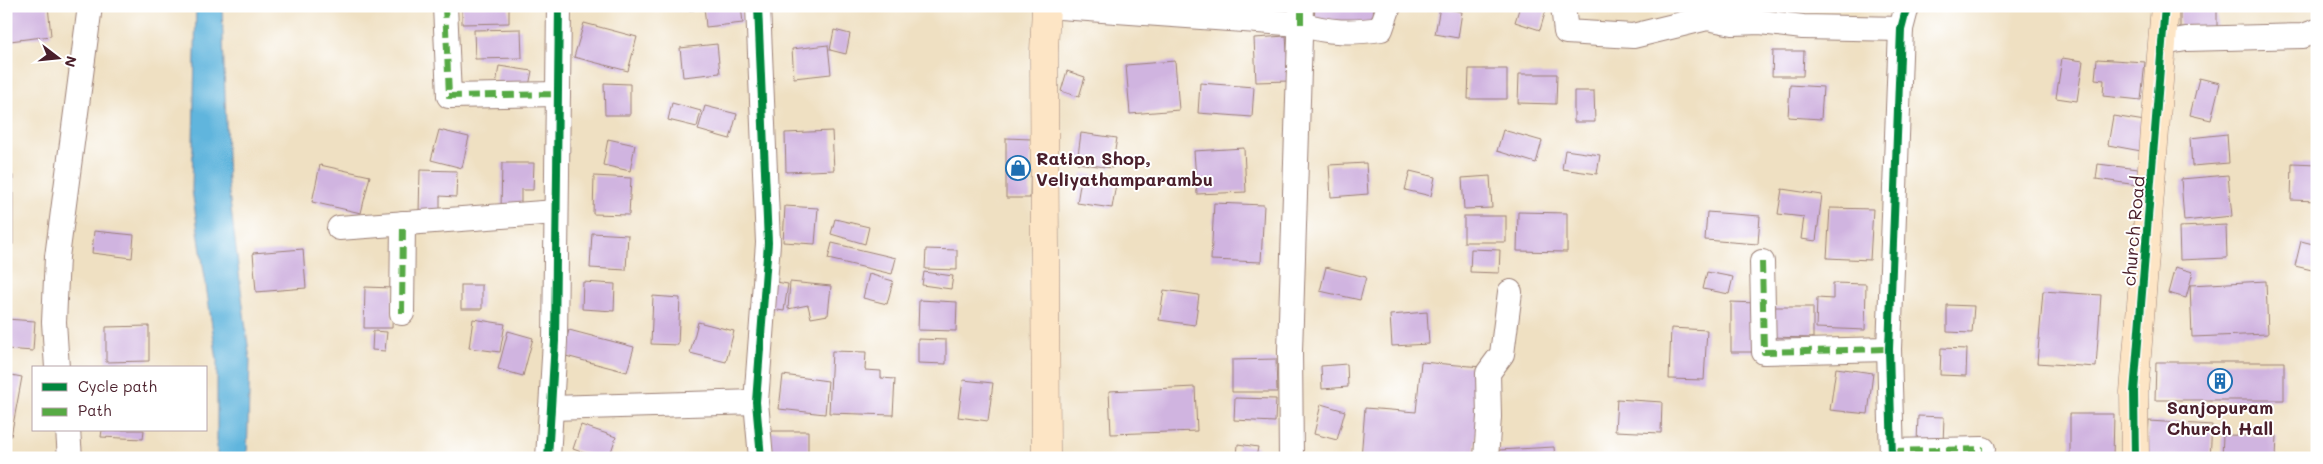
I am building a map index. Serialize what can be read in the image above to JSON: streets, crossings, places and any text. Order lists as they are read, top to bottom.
{
  "streets": {
    "street": ["church Road"]
  },
  "places": {
    "shop": ["Ration Shop, Veliyathamparambu"],
    "building": ["Sanjopuram Church Hall"]
  },
  "legend": ["Cycle path", "Path"],
  "north": "right"
}
